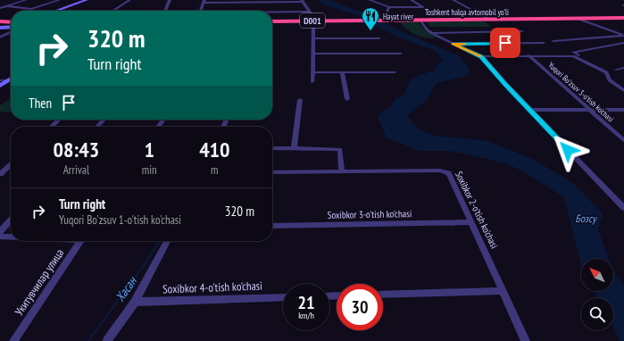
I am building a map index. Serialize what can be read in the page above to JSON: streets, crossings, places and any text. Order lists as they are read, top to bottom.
{
  "streets": {
    "highway": ["Toshkent halqa avtomobil yo'li", "D001"],
    "street": [
      "Yuqori Bo'zsuv 3-o'tish ko'chasi",
      "Soxibkor 2-o'tish ko'chasi",
      "Soxibkor 3-o'tish ko'chasi",
      "Укитувчилар улица",
      "Soxibkor 4-o'tish ko'chasi"
    ]
  },
  "crossings": [
    ["Soxibkor 2-o'tish ko'chasi", "Soxibkor 3-o'tish ko'chasi"]
  ],
  "water": ["Бозсу", "Хасан"],
  "places": {
    "restaurant": ["Hayat river"]
  },
  "north": "top left",
  "page": {
    "turn": ["320 m", "Turn right"],
    "then": "Then",
    "eta": [
      "08:43",
      "Arrival",
      "1",
      "min",
      "410",
      "m"
    ],
    "list": [
      {
        "name": "Turn right",
        "note": "Yuqori Bo'zsuv 1-o'tish ko'chasi",
        "value": "320 m"
      }
    ],
    "speed": "21 km/h",
    "limit": "30"
  }
}
